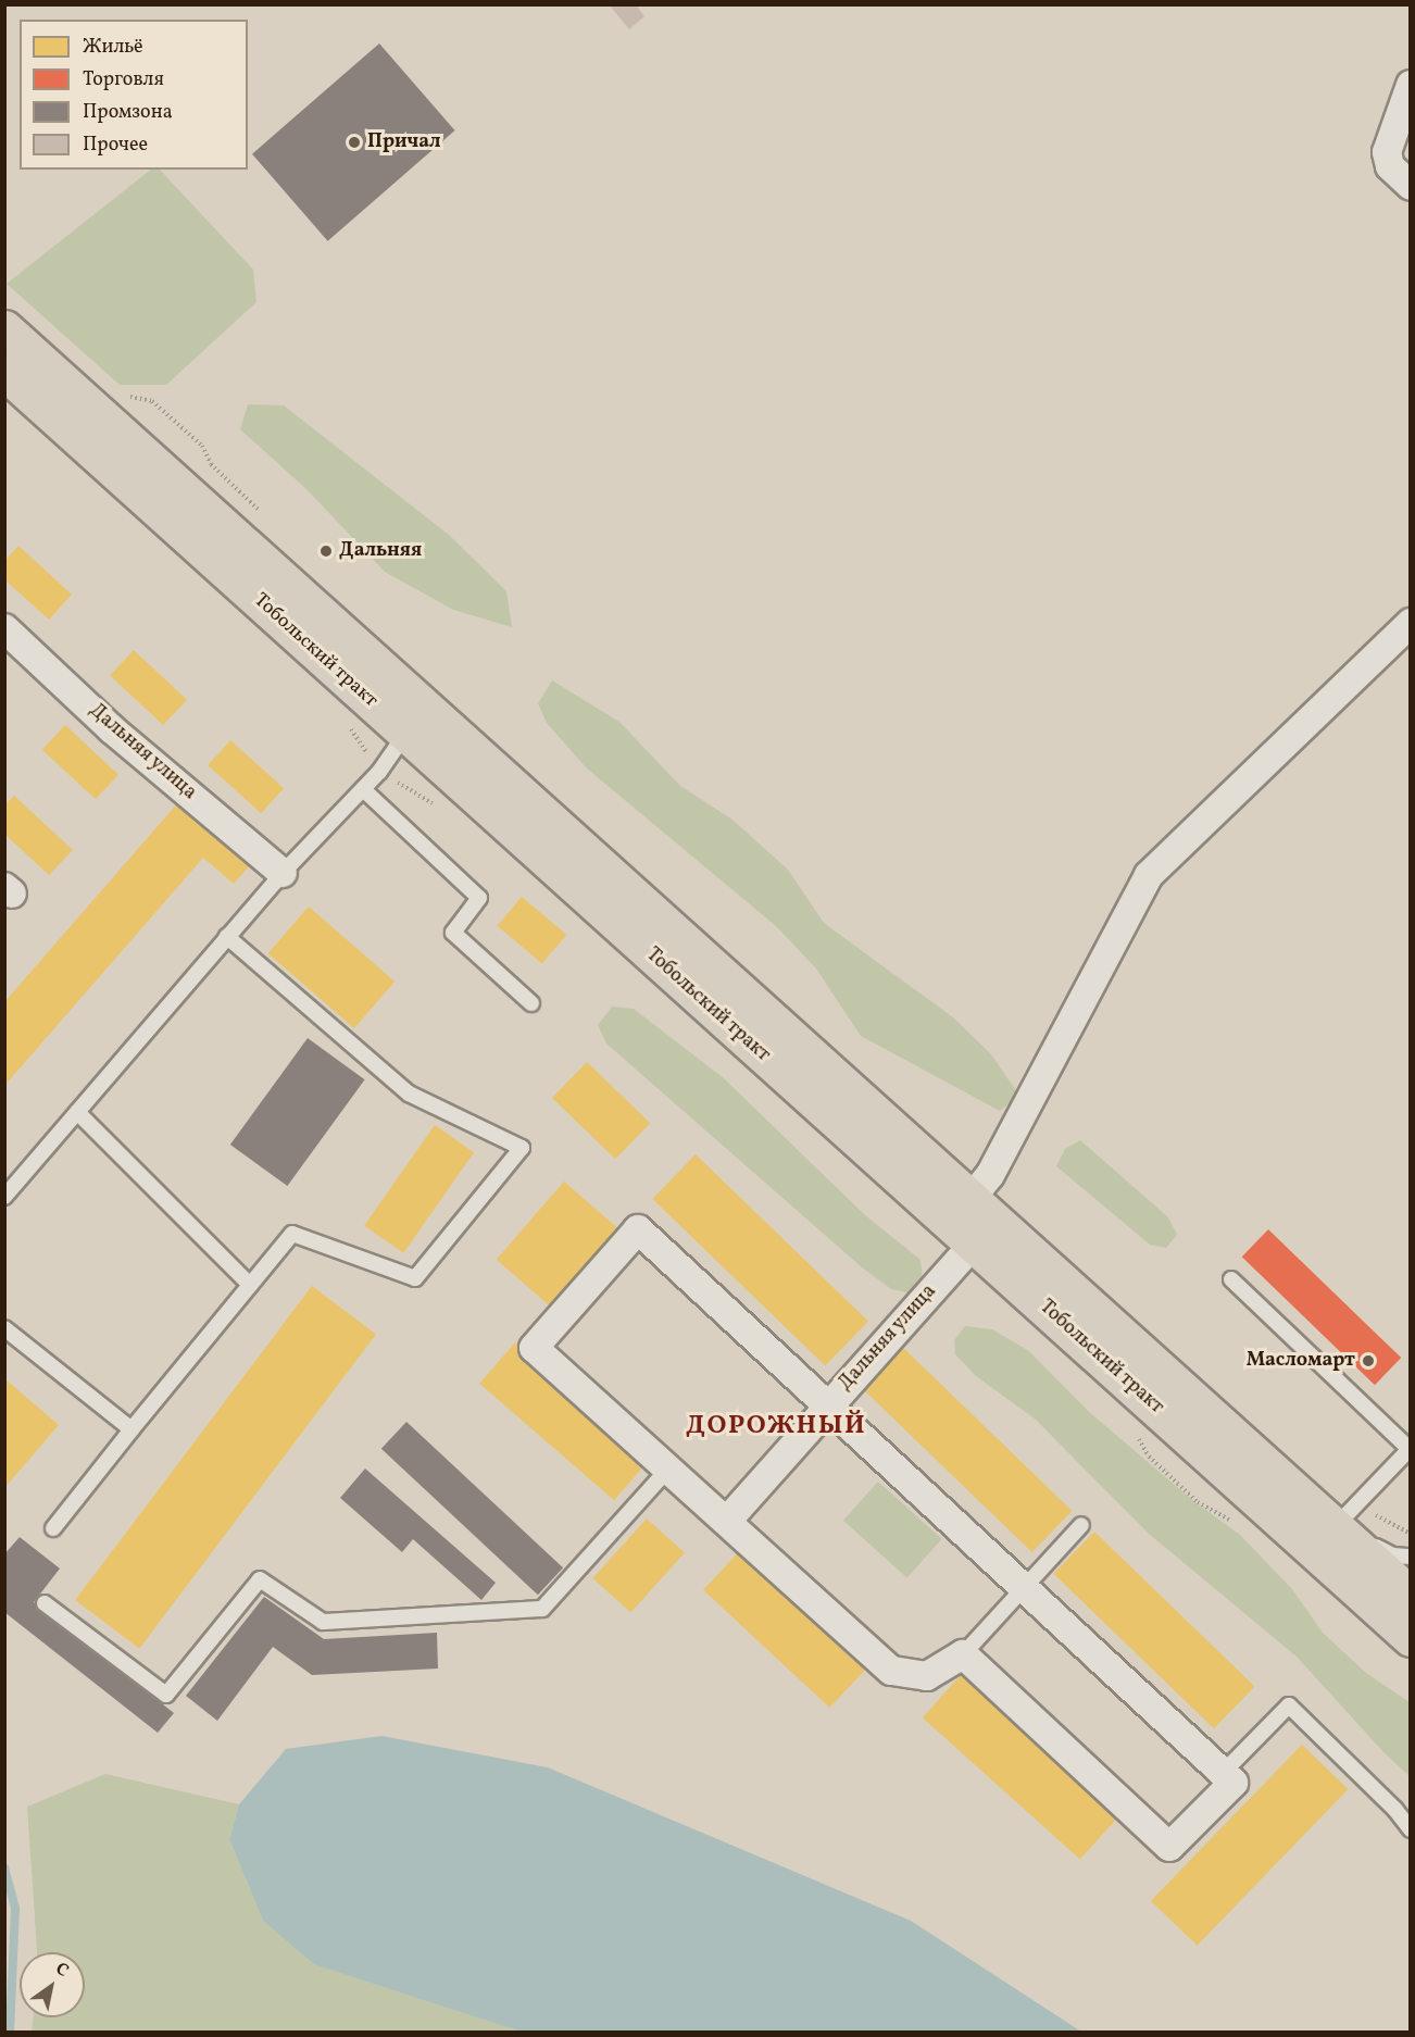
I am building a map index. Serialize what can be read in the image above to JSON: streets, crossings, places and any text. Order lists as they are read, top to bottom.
{
  "streets": {
    "main road": ["Тобольский тракт"],
    "street": ["Дальняя улица"]
  },
  "crossings": [
    ["Тобольский тракт", "Дальняя улица"]
  ],
  "districts": ["ДОРОЖНЫЙ"],
  "places": ["Причал", "Дальняя", "Масломарт"],
  "legend": [
    "Жильё",
    "Торговля",
    "Промзона",
    "Прочее"
  ],
  "north": "top right"
}
